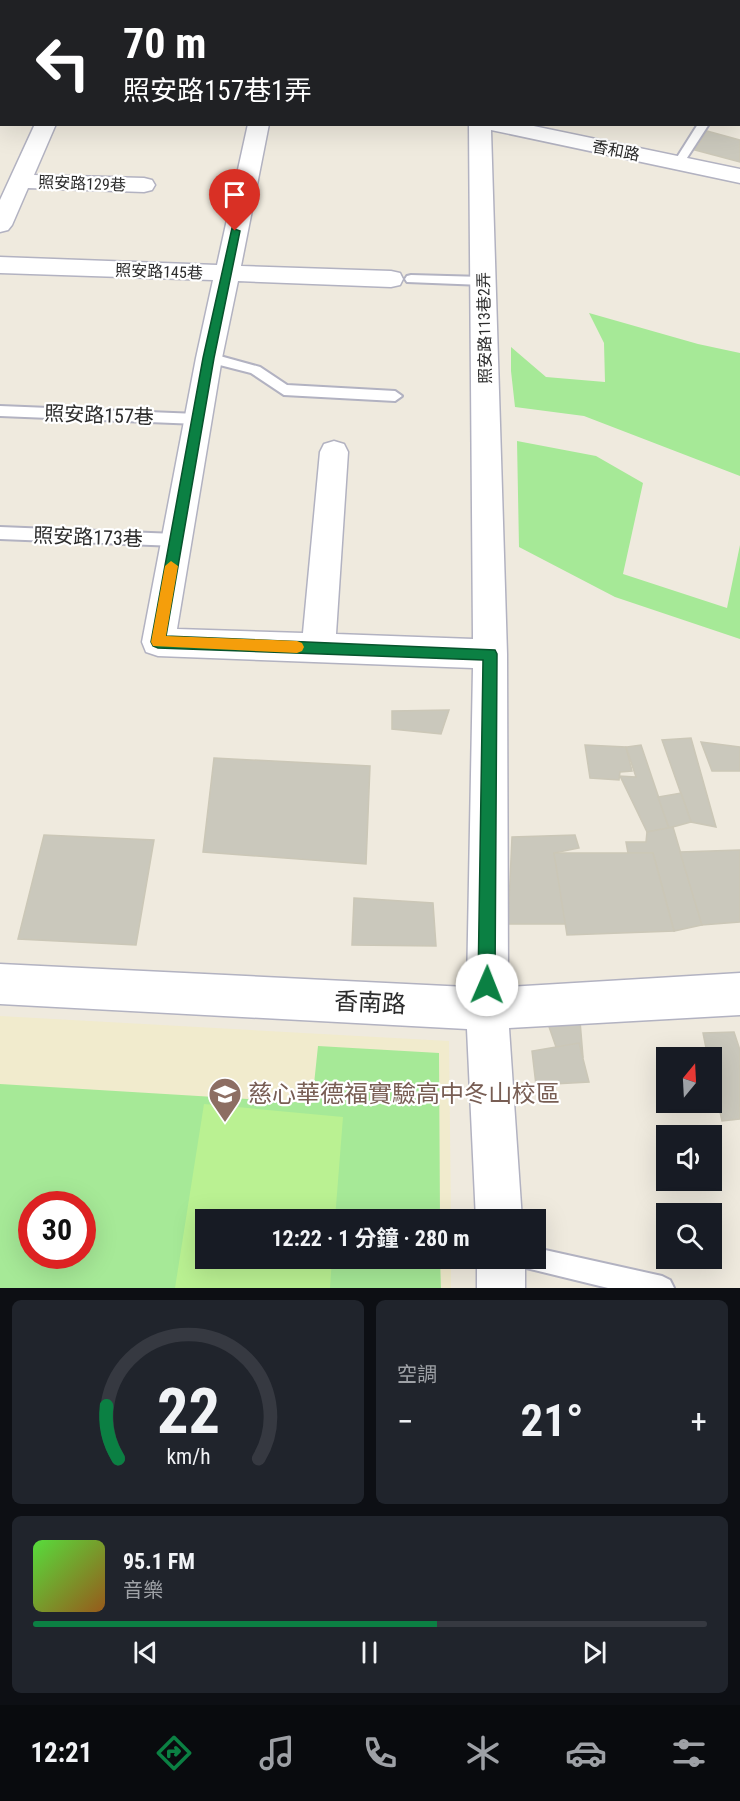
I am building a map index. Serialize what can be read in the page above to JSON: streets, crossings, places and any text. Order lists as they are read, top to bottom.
{
  "streets": {
    "street": [
      "香和路",
      "照安路129巷",
      "照安路145巷",
      "照安路113巷2弄",
      "香南路"
    ],
    "lane": ["照安路157巷", "照安路173巷"]
  },
  "crossings": [
    ["照安路113巷2弄", "香南路"]
  ],
  "places": {
    "school or university": ["慈心華德福實驗高中冬山校區"]
  },
  "north": "top",
  "page": {
    "turn": ["70 m", "照安路157巷1弄"],
    "limit": "30",
    "trip": "12:22 · 1 分鐘 · 280 m",
    "tile": "空調",
    "heat": ["−", "21°", "+"],
    "song": ["95.1 FM", "音樂"],
    "tabs": "12:21",
    "gauge": ["22", "km/h"]
  }
}
